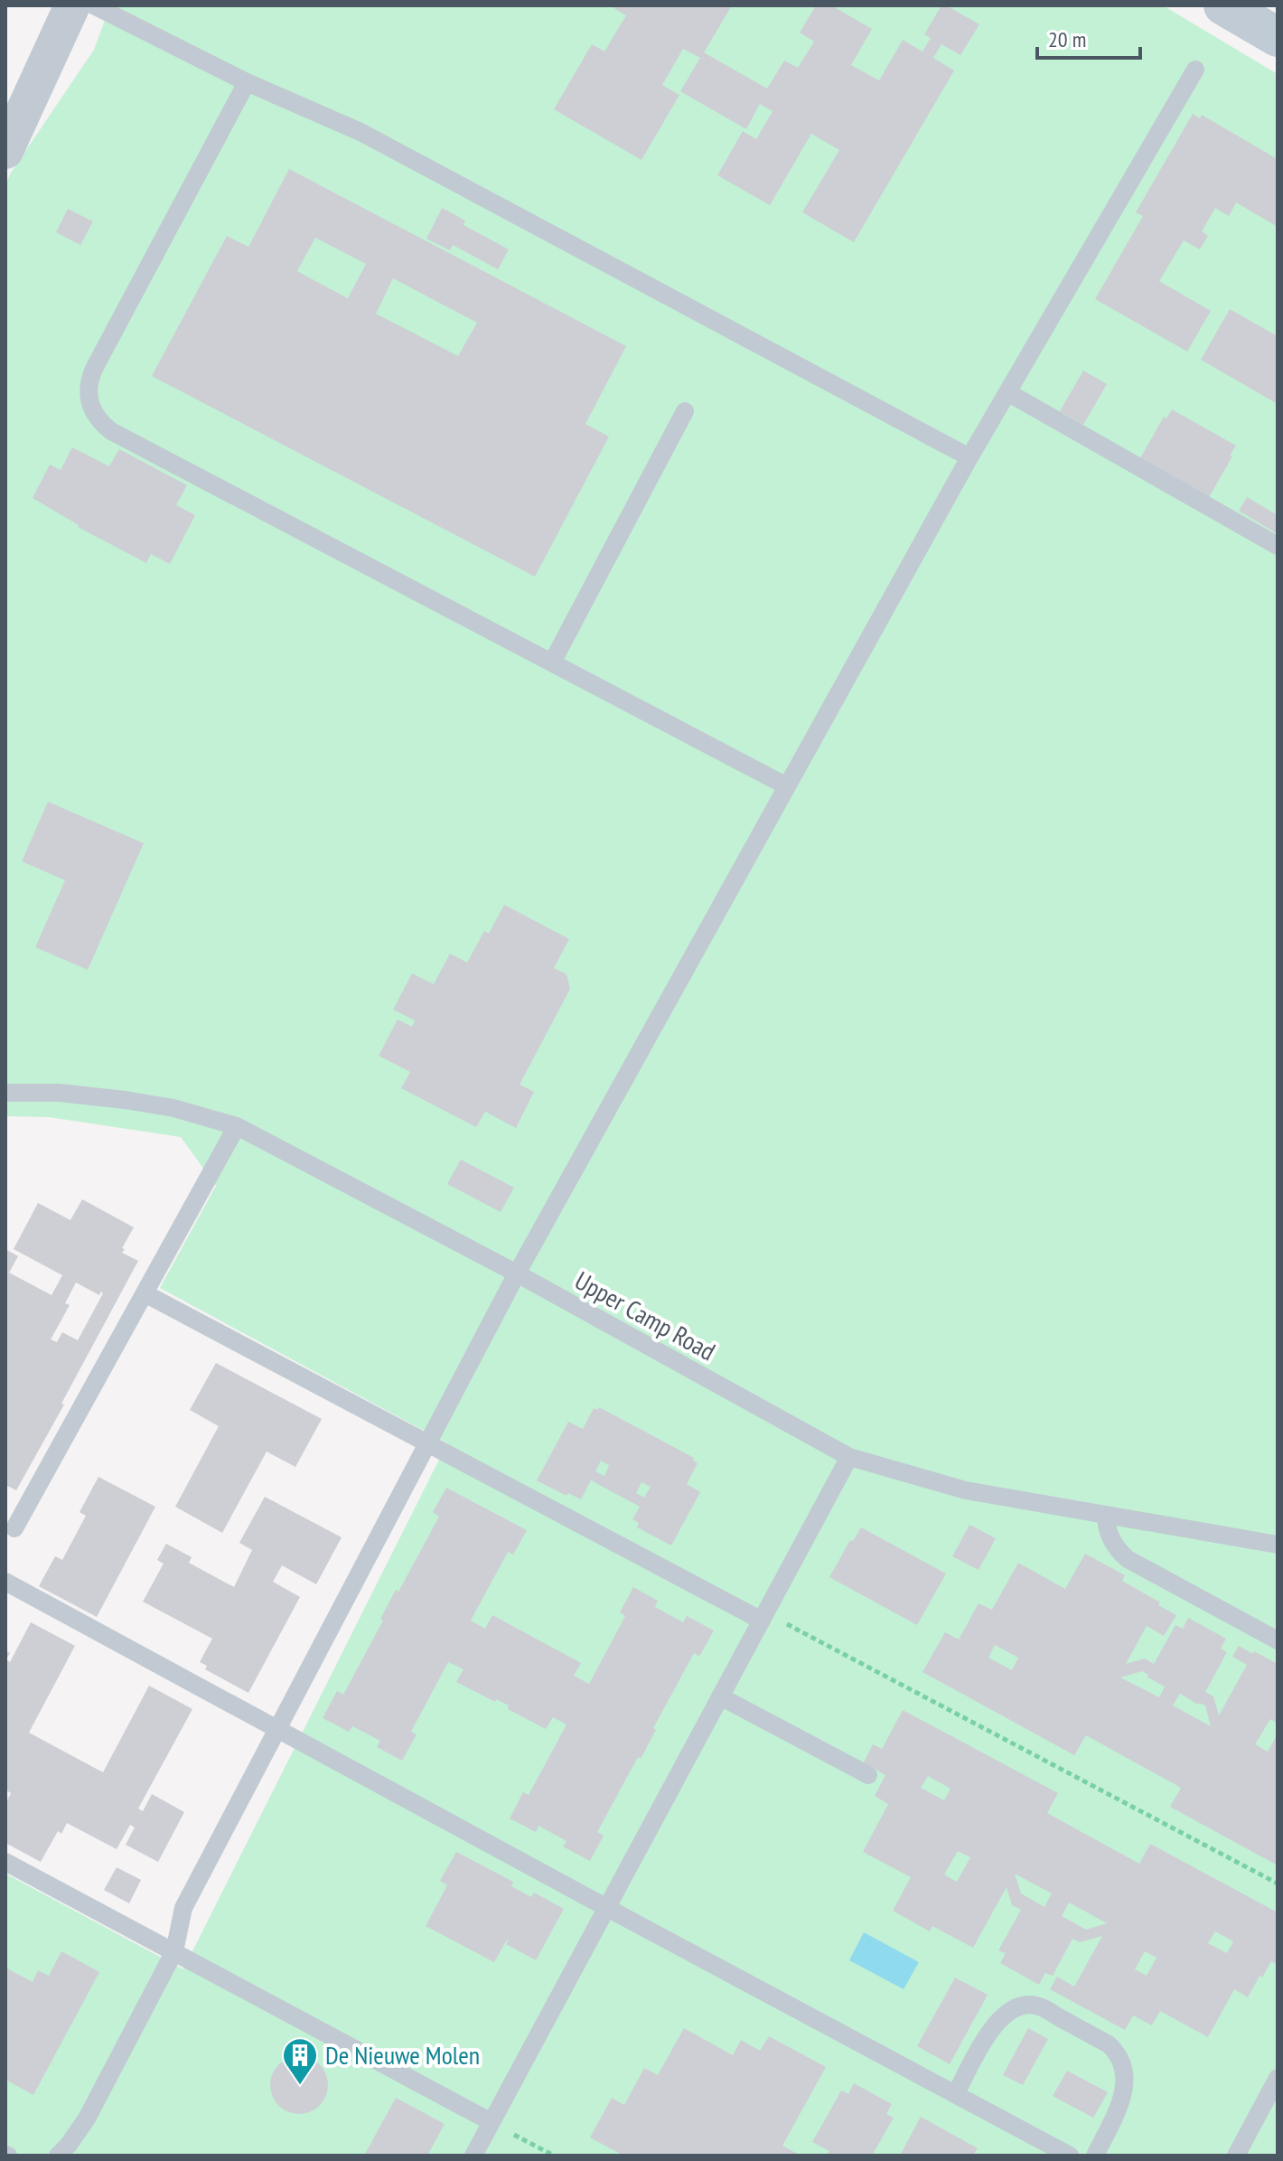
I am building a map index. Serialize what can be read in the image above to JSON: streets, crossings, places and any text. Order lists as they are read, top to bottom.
{
  "streets": {
    "lane": ["Upper Camp Road"]
  },
  "places": {
    "building": ["De Nieuwe Molen"]
  },
  "scale_bar": "20 m"
}
